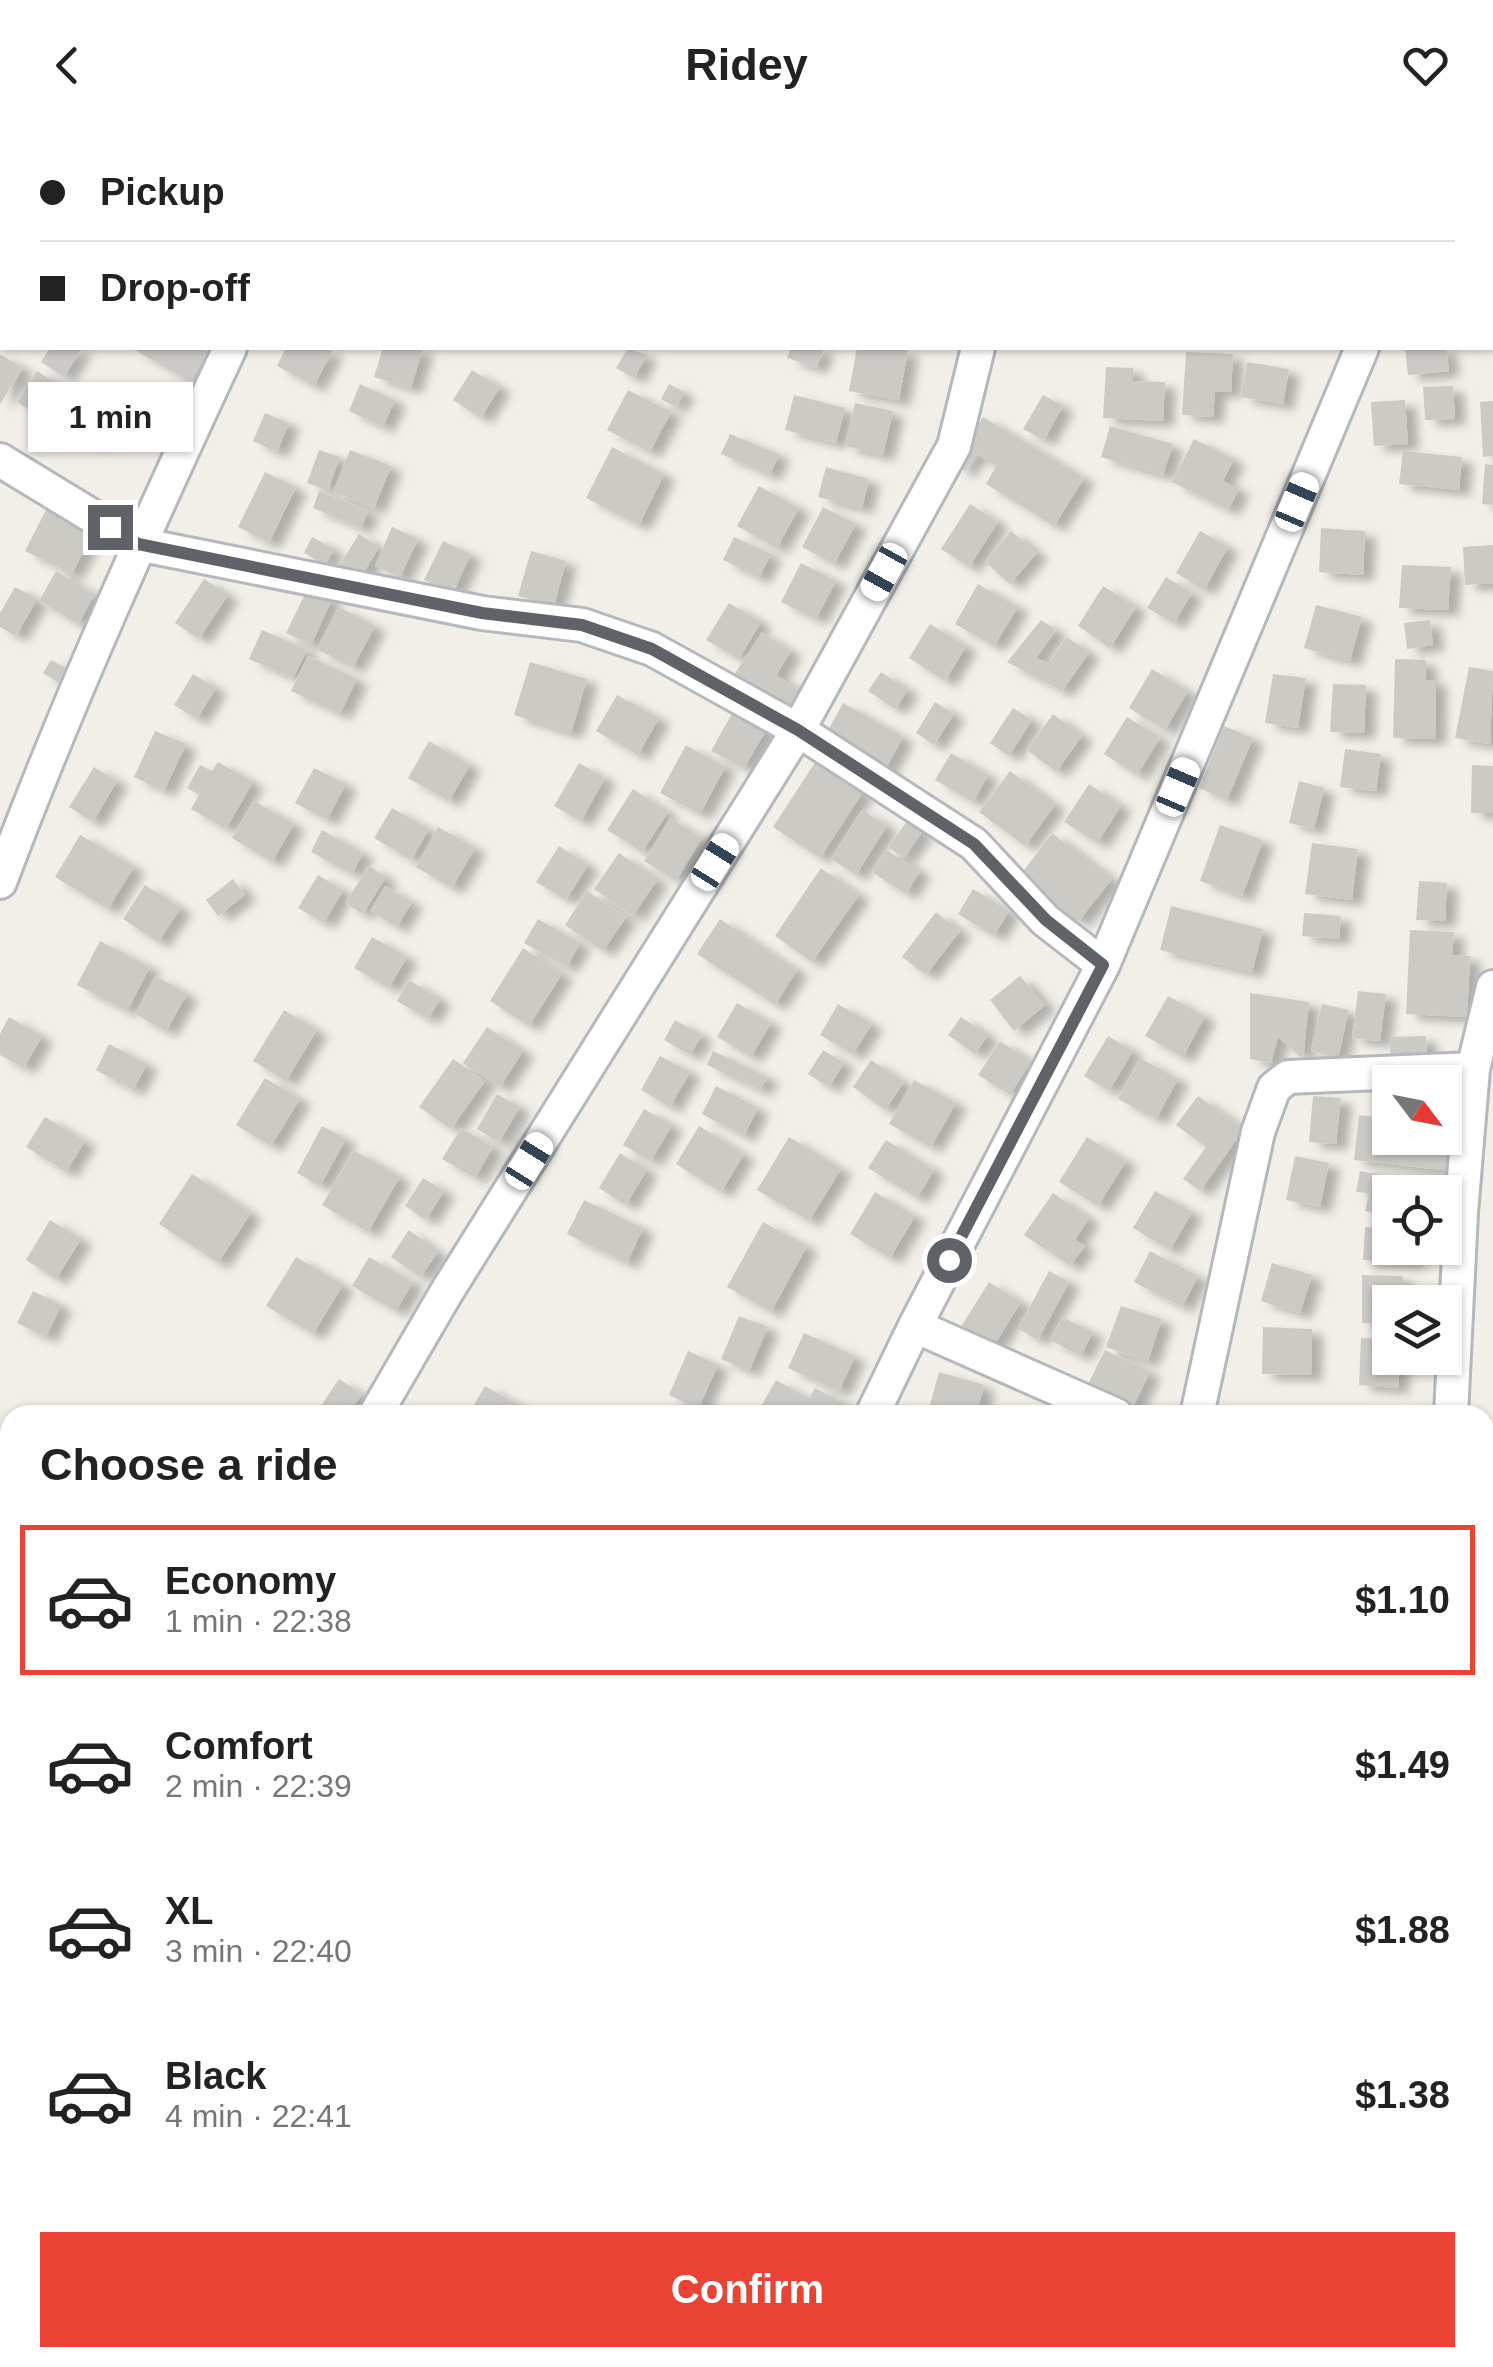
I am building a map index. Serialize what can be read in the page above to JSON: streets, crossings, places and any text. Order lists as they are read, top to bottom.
{
  "north": "bottom right",
  "page": {
    "header": "Ridey",
    "banner": ["Pickup", "Drop-off"],
    "bubble": "1 min",
    "heading": "Choose a ride",
    "list": [
      {
        "name": "Economy",
        "note": "1 min · 22:38",
        "value": "$1.10"
      },
      {
        "name": "Comfort",
        "note": "2 min · 22:39",
        "value": "$1.49"
      },
      {
        "name": "XL",
        "note": "3 min · 22:40",
        "value": "$1.88"
      },
      {
        "name": "Black",
        "note": "4 min · 22:41",
        "value": "$1.38"
      }
    ],
    "buttons": "Confirm"
  }
}
